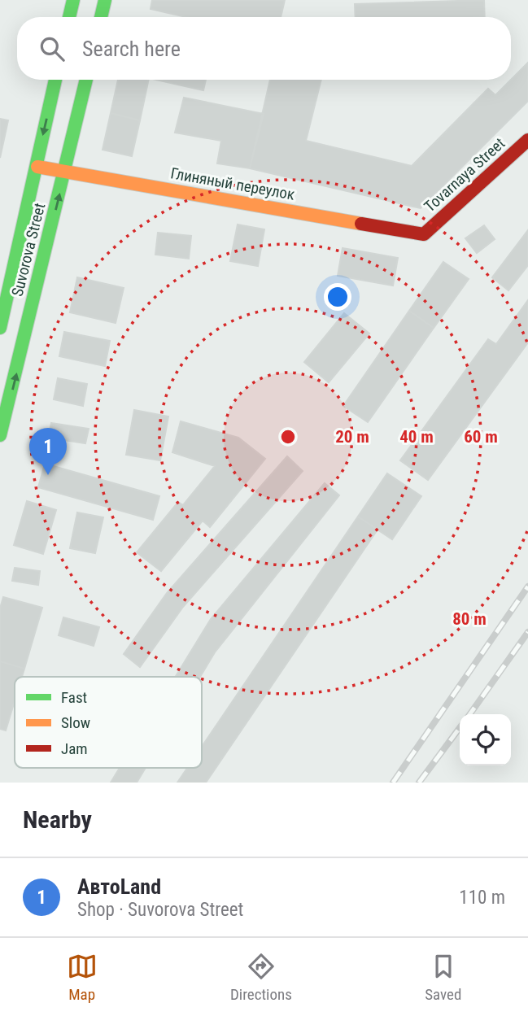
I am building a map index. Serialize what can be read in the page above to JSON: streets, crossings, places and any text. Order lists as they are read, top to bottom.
{
  "streets": {
    "main road": ["Tovarnaya Street", "Глиняный переулок", "Suvorova Street"]
  },
  "crossings": [
    ["Tovarnaya Street", "Глиняный переулок"],
    ["Глиняный переулок", "Suvorova Street"]
  ],
  "legend": ["Fast", "Slow", "Jam"],
  "page": {
    "search": "Search here",
    "pins": "1",
    "heading": "Nearby",
    "list": [
      {
        "mark": "1",
        "name": "АвтоLand",
        "note": "Shop · Suvorova Street",
        "value": "110 m"
      }
    ],
    "nav": ["Map", "Directions", "Saved"]
  },
  "rings": [
    "20 m",
    "40 m",
    "60 m",
    "80 m"
  ]
}
